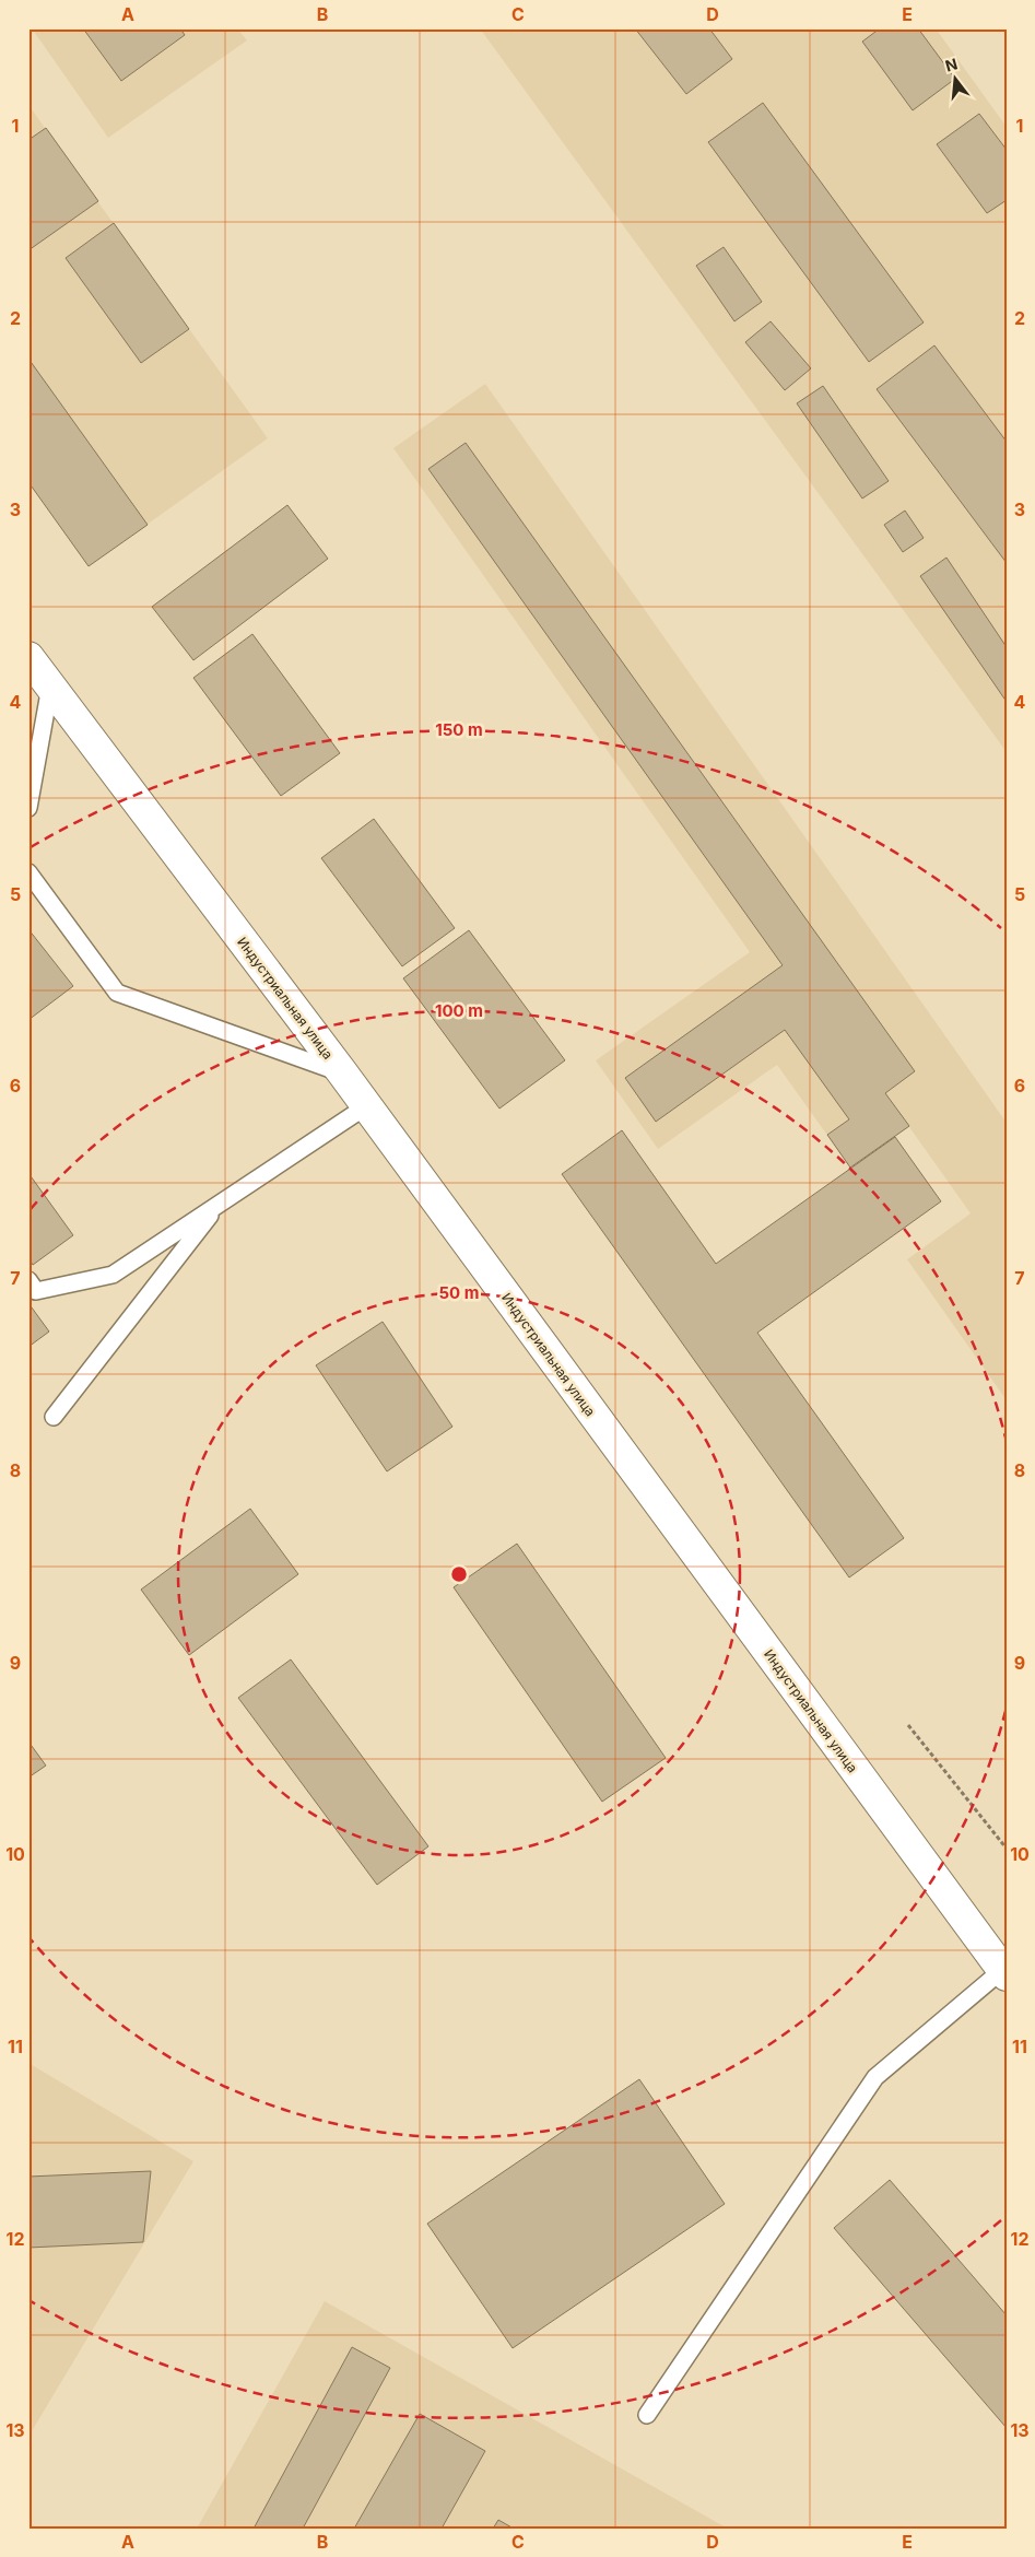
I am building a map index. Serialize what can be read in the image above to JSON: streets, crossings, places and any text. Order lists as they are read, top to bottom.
{
  "streets": {
    "street": ["Индустриальная улица"]
  },
  "north": "top",
  "grid": {
    "columns": [
      "A",
      "B",
      "C",
      "D",
      "E"
    ],
    "rows": [
      "1",
      "2",
      "3",
      "4",
      "5",
      "6",
      "7",
      "8",
      "9",
      "10",
      "11",
      "12",
      "13"
    ]
  },
  "rings": ["150 m", "100 m", "50 m"]
}
